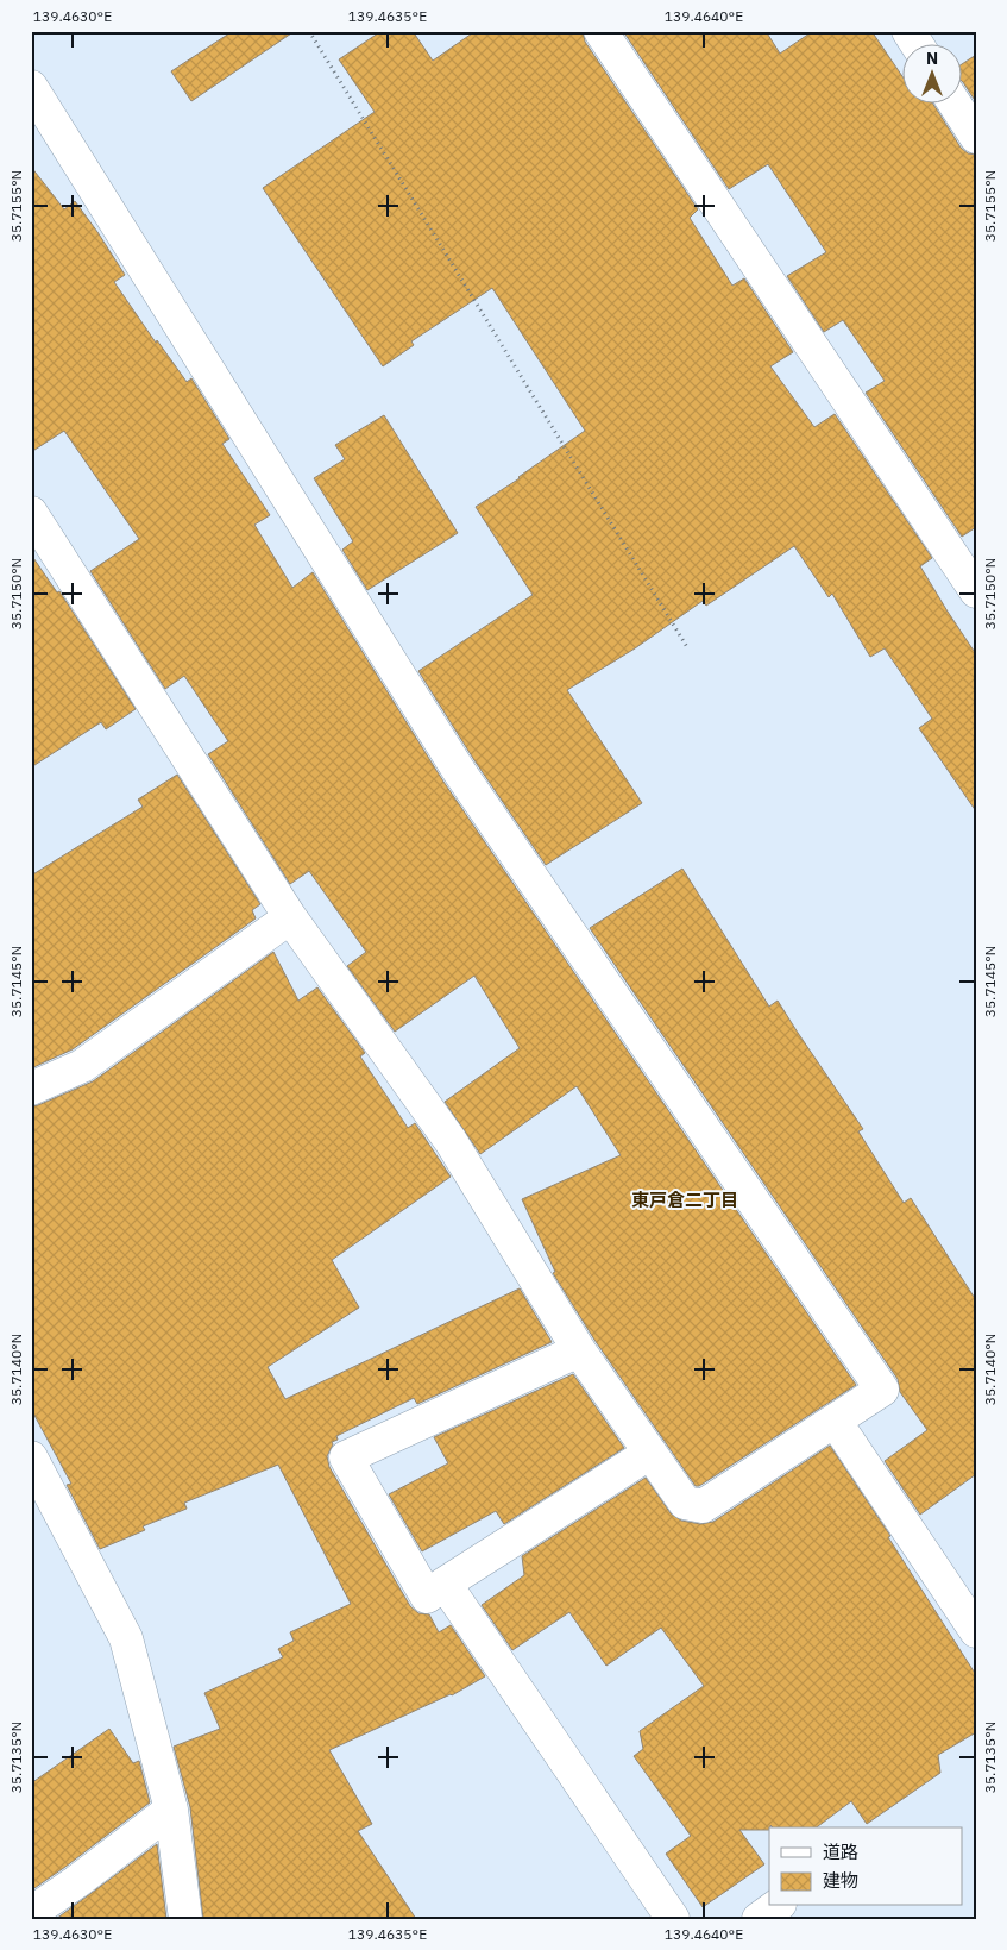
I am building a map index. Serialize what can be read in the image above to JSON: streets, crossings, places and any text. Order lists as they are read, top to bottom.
{
  "districts": ["東戸倉二丁目"],
  "legend": ["道路", "建物"],
  "north": "top",
  "coordinates": [
    "139.4630°E",
    "139.4635°E",
    "139.4640°E",
    "35.7155°N",
    "35.7150°N",
    "35.7145°N",
    "35.7140°N",
    "35.7135°N"
  ]
}
